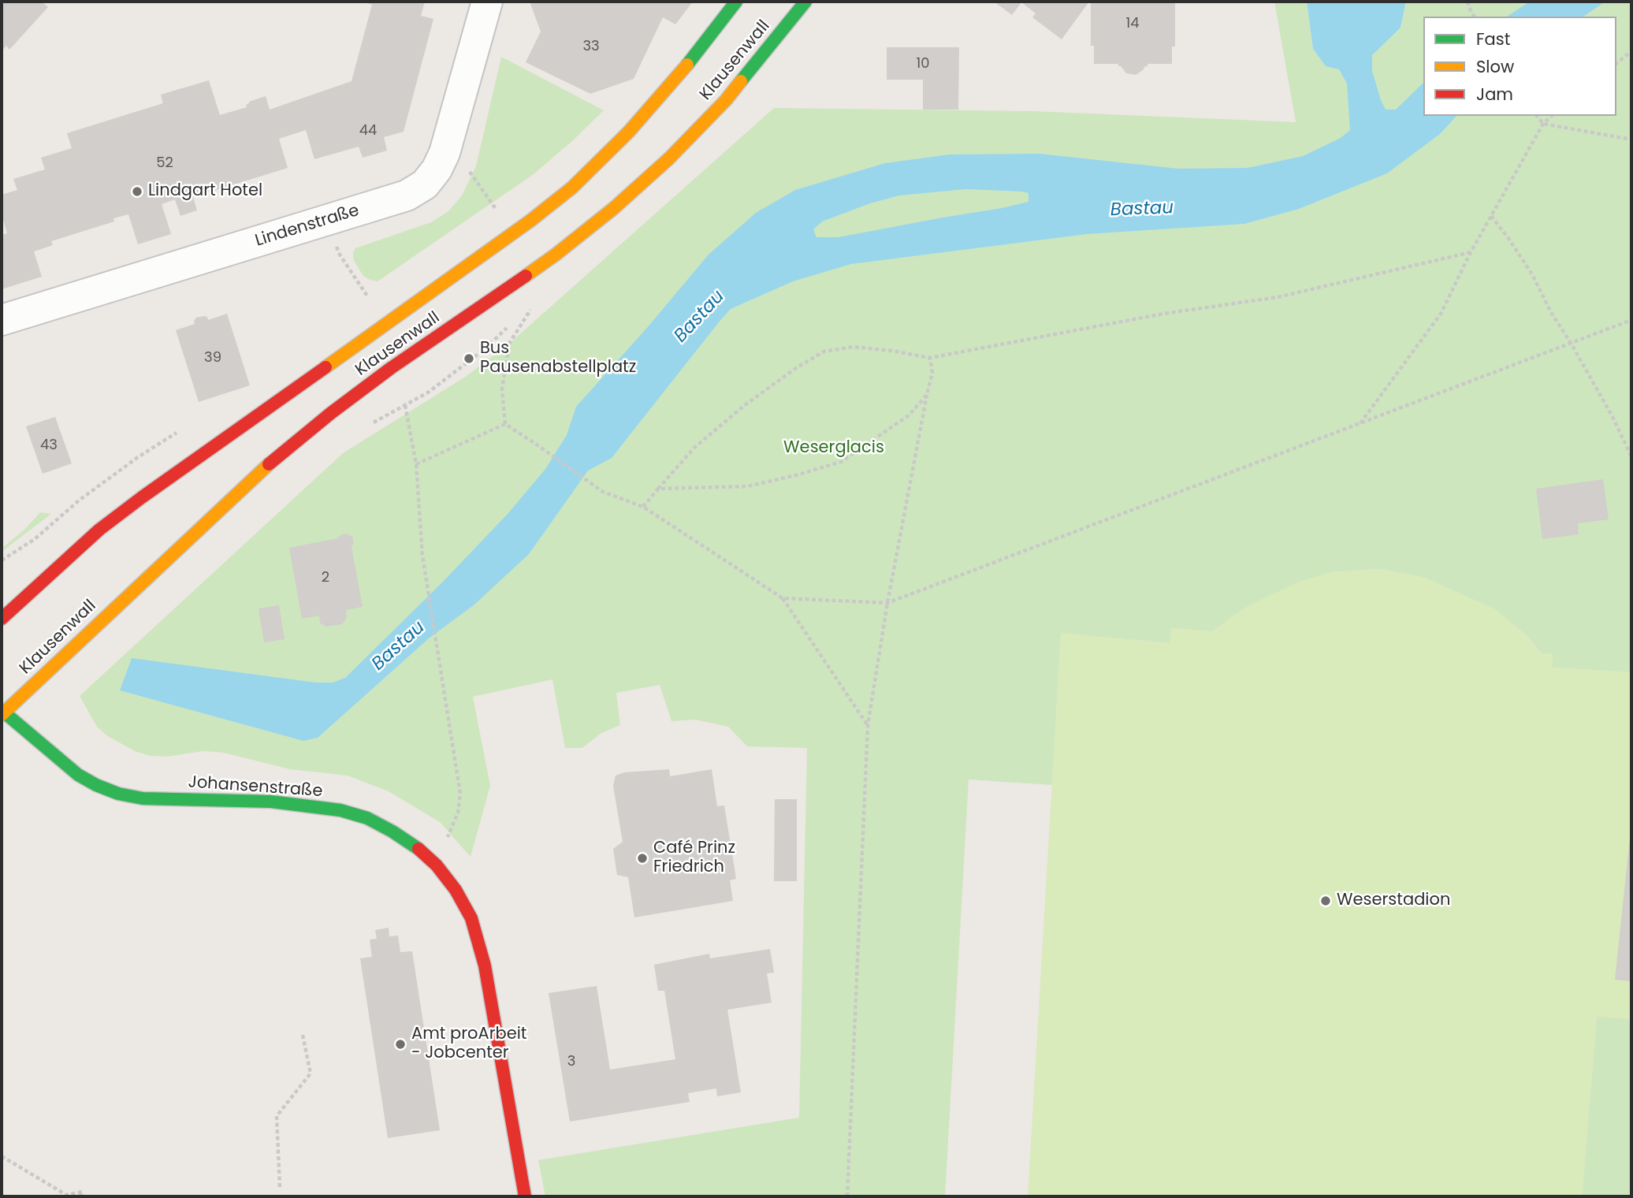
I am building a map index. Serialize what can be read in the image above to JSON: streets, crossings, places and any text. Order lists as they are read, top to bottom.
{
  "streets": {
    "main road": ["Klausenwall", "Johansenstraße"],
    "street": ["Lindenstraße"]
  },
  "crossings": [
    ["Klausenwall", "Johansenstraße"]
  ],
  "water": ["Bastau"],
  "parks": ["Weserglacis"],
  "places": [
    "Lindgart Hotel",
    "Bus Pausenabstellplatz",
    "Café Prinz Friedrich",
    "Weserstadion",
    "Amt proArbeit - Jobcenter"
  ],
  "house_numbers": [
    "14",
    "33",
    "10",
    "44",
    "52",
    "39",
    "43",
    "2",
    "3"
  ],
  "legend": ["Fast", "Slow", "Jam"]
}
